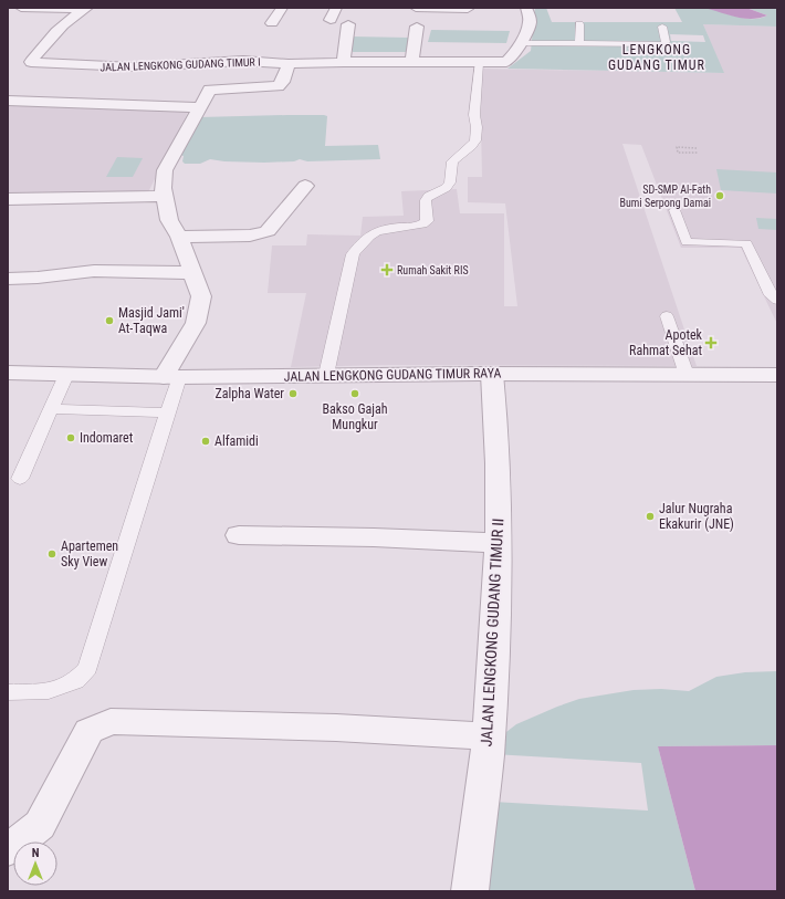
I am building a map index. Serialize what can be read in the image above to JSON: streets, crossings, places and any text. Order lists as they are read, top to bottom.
{
  "streets": {
    "street": ["JALAN LENGKONG GUDANG TIMUR I", "JALAN LENGKONG GUDANG TIMUR RAYA", "JALAN LENGKONG GUDANG TIMUR II"]
  },
  "crossings": [
    ["JALAN LENGKONG GUDANG TIMUR I", "JALAN LENGKONG GUDANG TIMUR RAYA"],
    ["JALAN LENGKONG GUDANG TIMUR RAYA", "JALAN LENGKONG GUDANG TIMUR II"]
  ],
  "districts": ["LENGKONG GUDANG TIMUR"],
  "places": {
    "other": [
      "SD-SMP Al-Fath Bumi Serpong Damai",
      "Masjid Jami' At-Taqwa",
      "Zalpha Water",
      "Bakso Gajah Mungkur",
      "Indomaret",
      "Alfamidi",
      "Jalur Nugraha Ekakurir (JNE)",
      "Apartemen Sky View"
    ],
    "health": ["Rumah Sakit RIS", "Apotek Rahmat Sehat"]
  },
  "north": "top"
}
